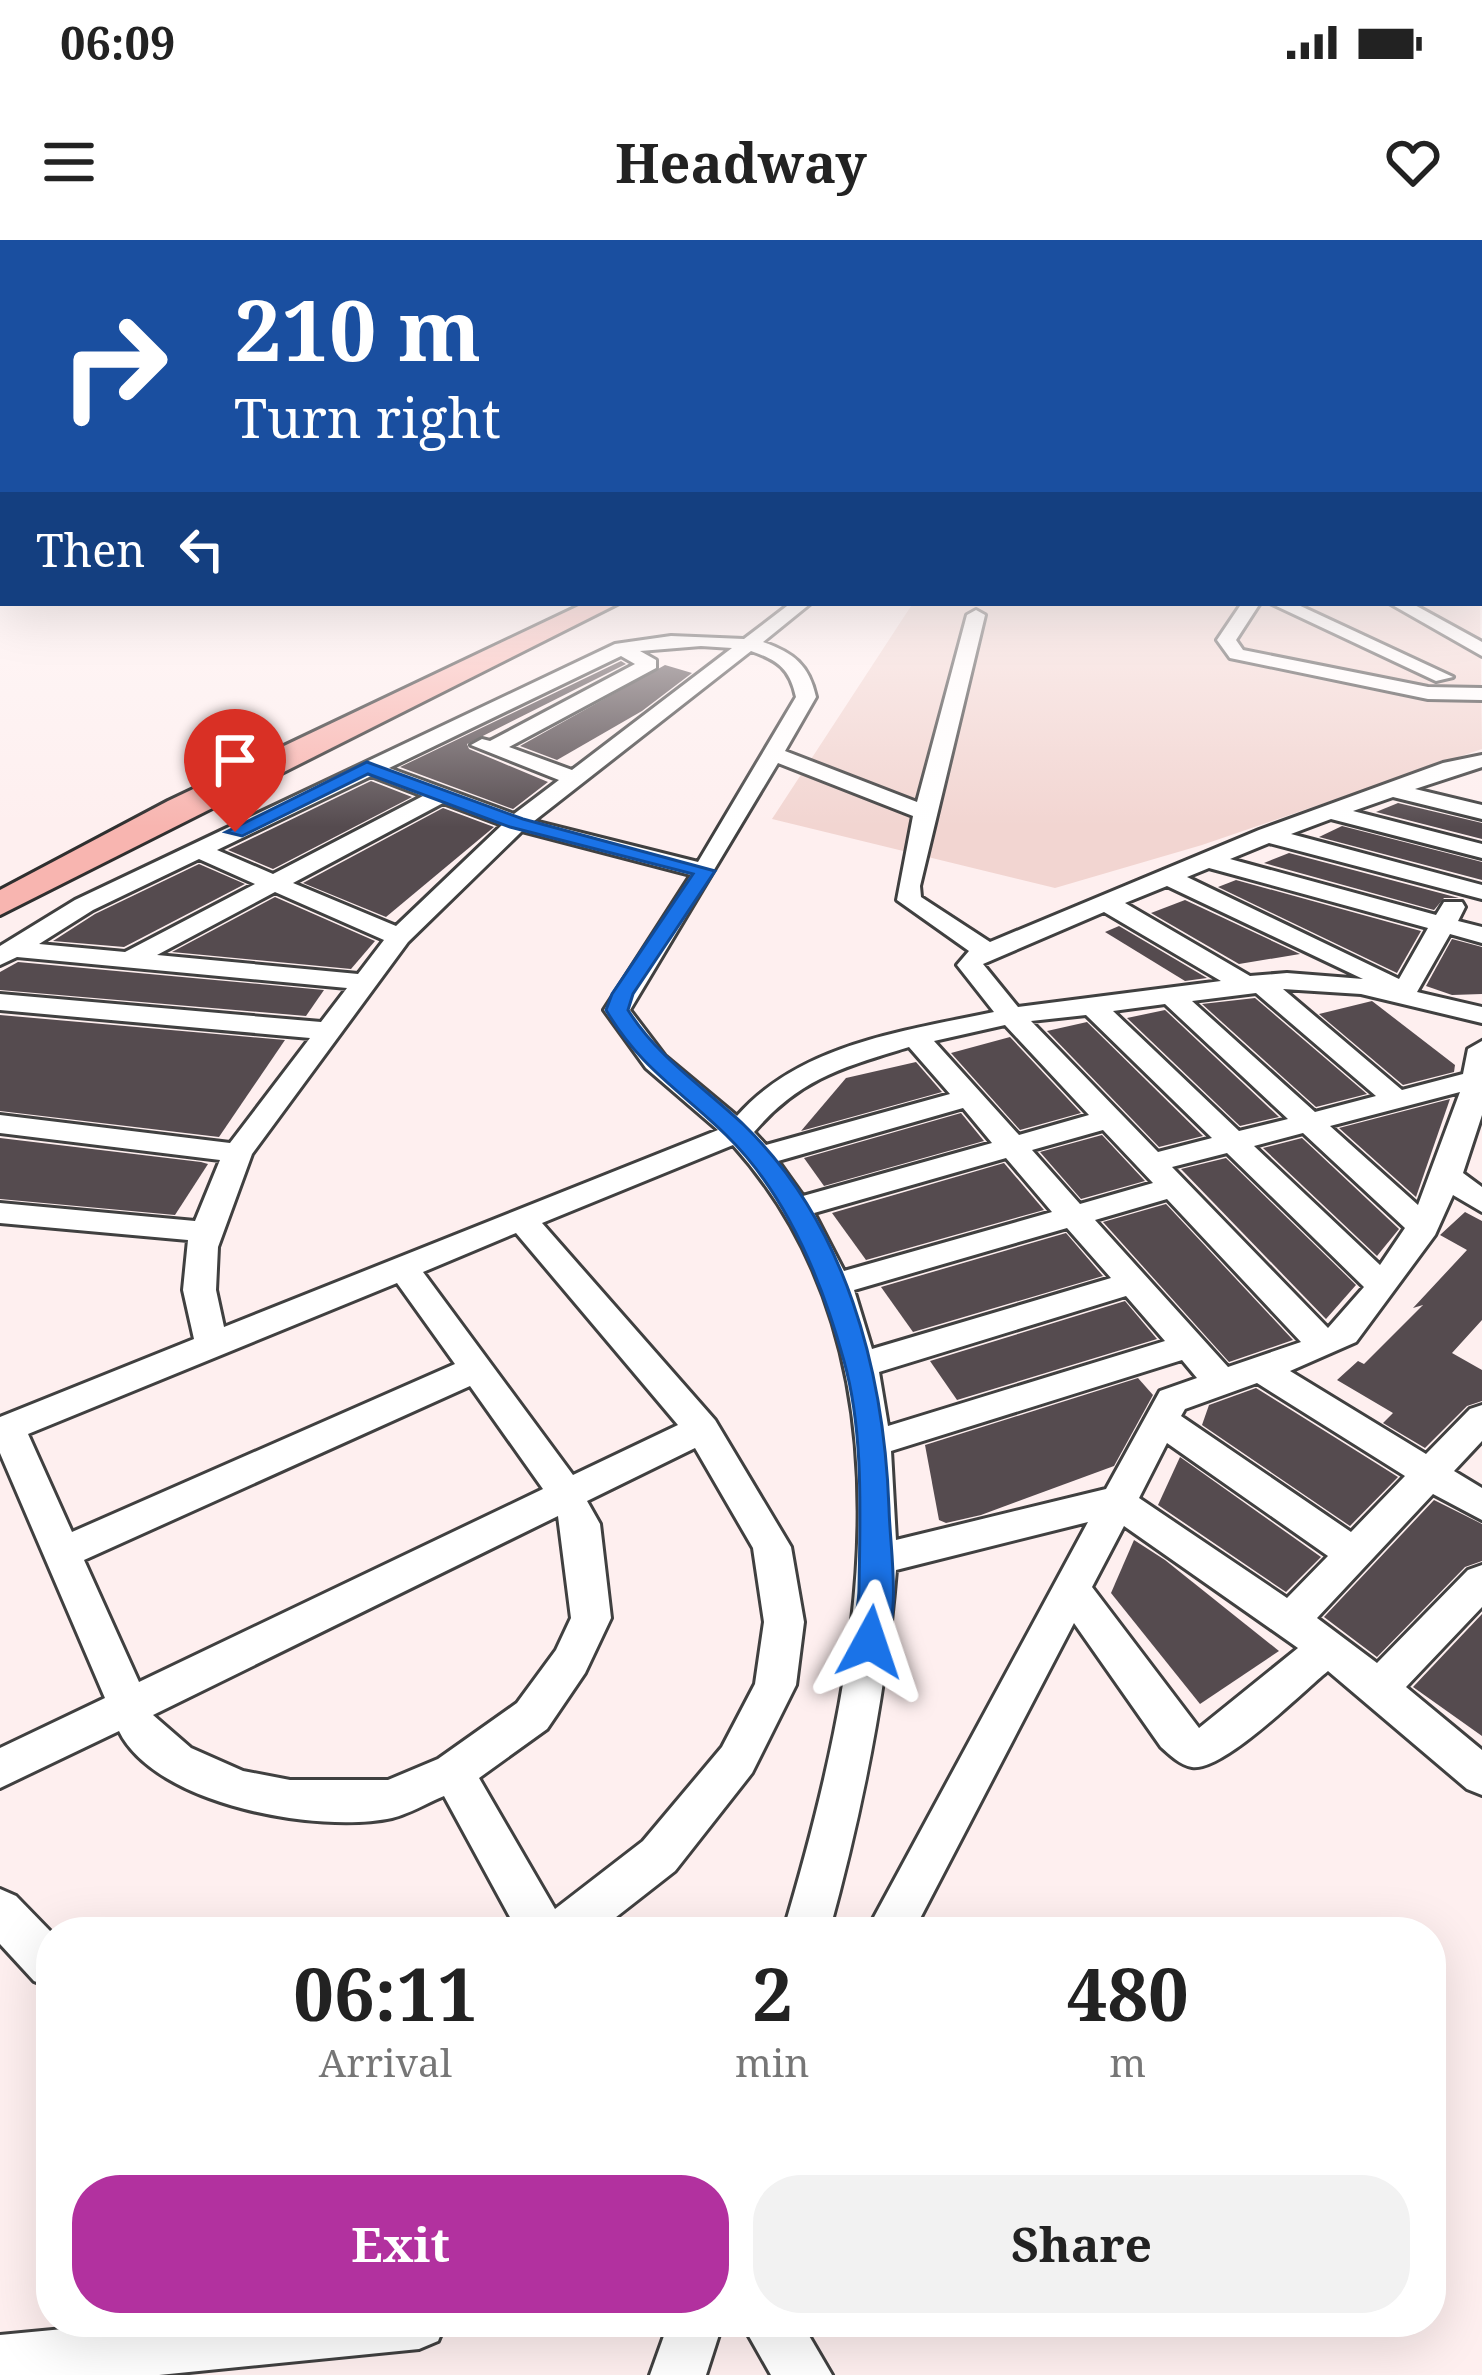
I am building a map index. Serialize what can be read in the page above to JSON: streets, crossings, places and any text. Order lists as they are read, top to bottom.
{
  "page": {
    "status": "06:09",
    "header": "Headway",
    "turn": ["210 m", "Turn right"],
    "then": "Then",
    "eta": [
      "06:11",
      "Arrival",
      "2",
      "min",
      "480",
      "m"
    ],
    "buttons": ["Exit", "Share"]
  }
}
